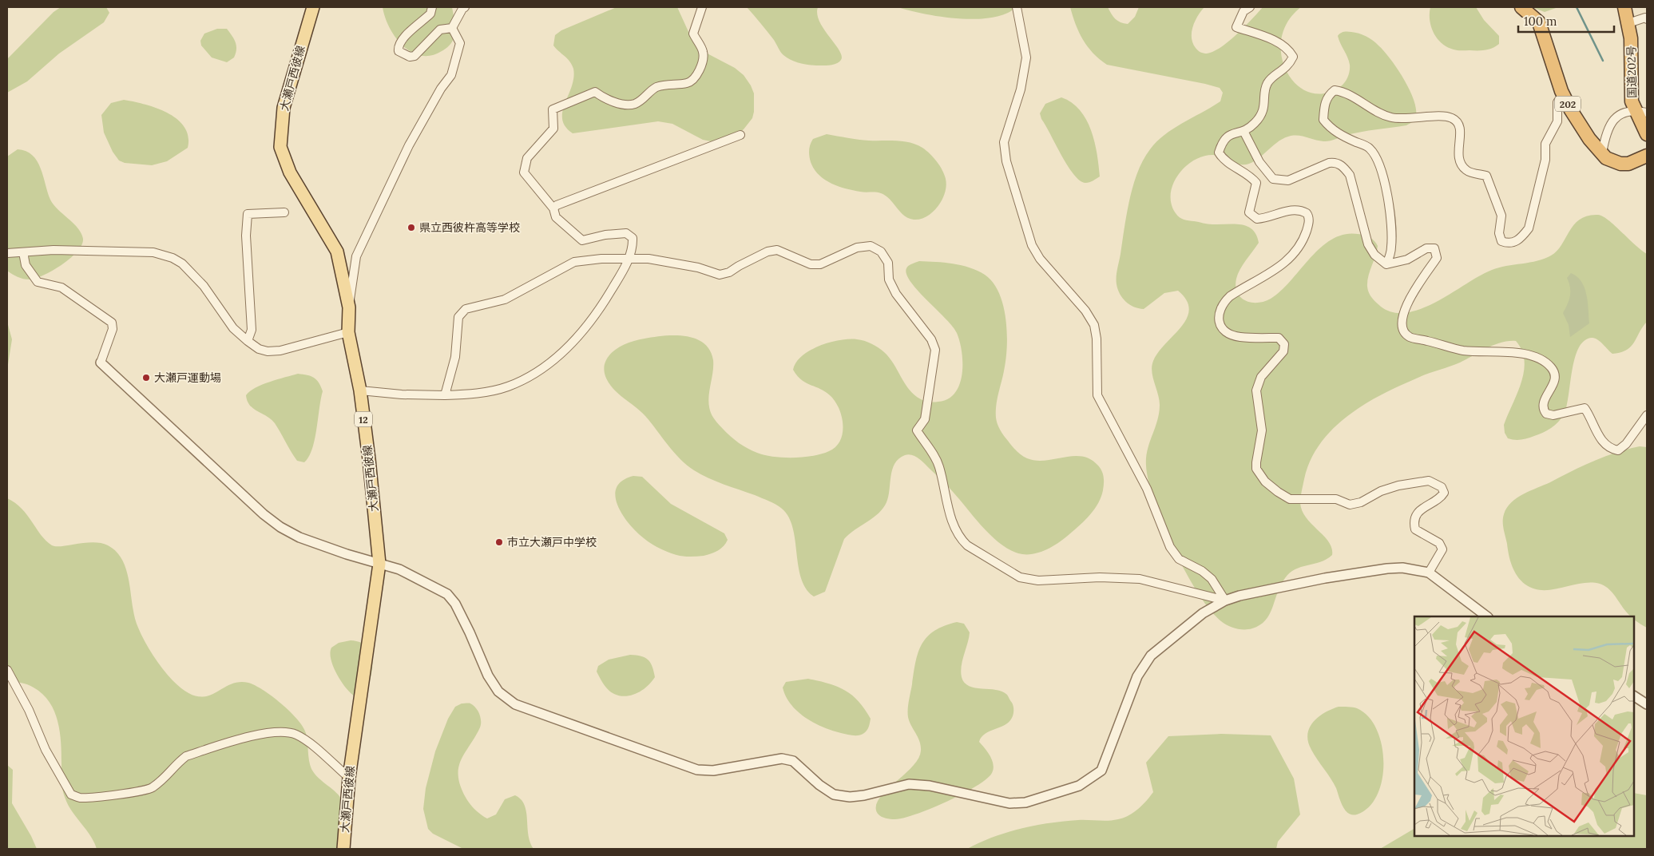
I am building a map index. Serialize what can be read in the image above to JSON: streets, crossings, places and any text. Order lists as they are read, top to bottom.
{
  "streets": {
    "highway": ["国道202号", "202"],
    "main road": ["大瀬戸西彼線", "12"]
  },
  "places": ["県立西彼杵高等学校", "大瀬戸運動場", "市立大瀬戸中学校"],
  "scale_bar": "100 m"
}
